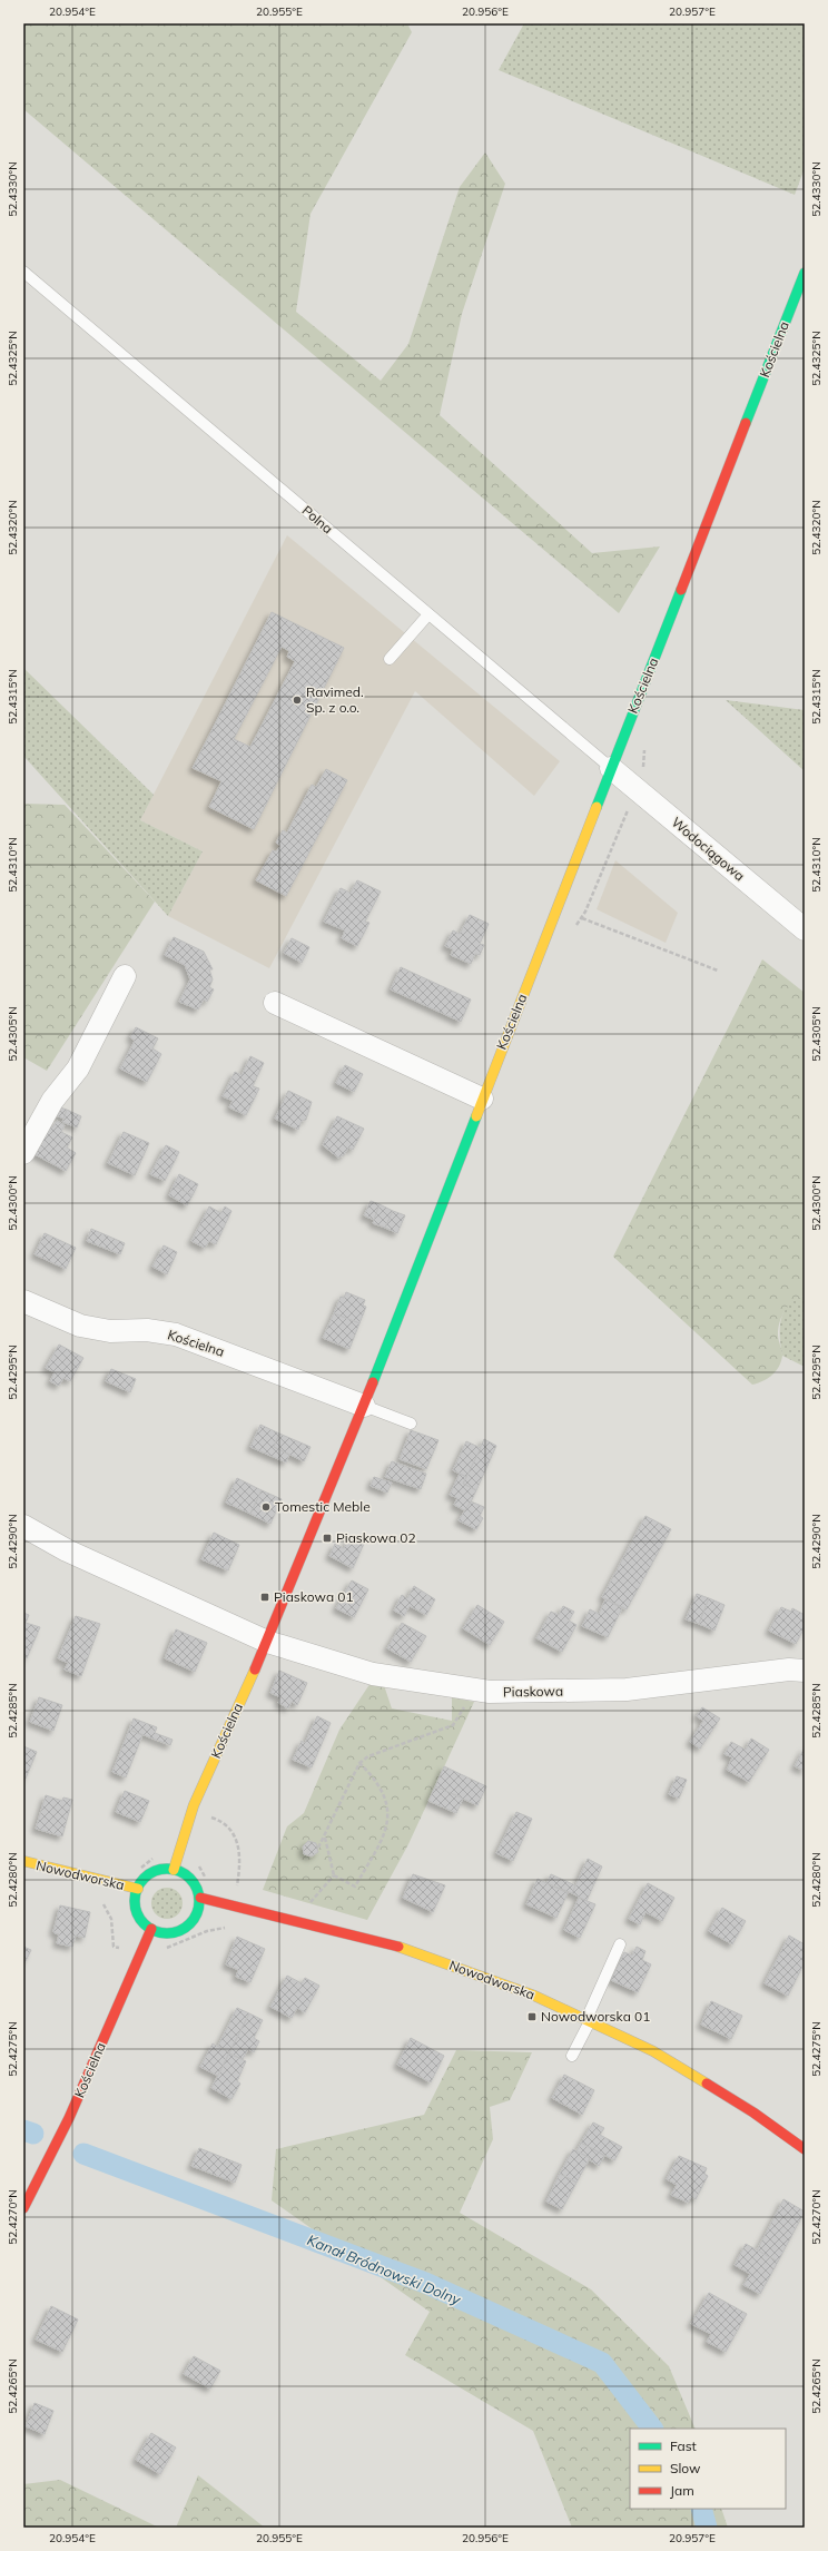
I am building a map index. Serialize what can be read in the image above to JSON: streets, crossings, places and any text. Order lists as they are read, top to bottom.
{
  "streets": {
    "street": [
      "Kościelna",
      "Wodociągowa",
      "Piaskowa",
      "Nowodworska"
    ],
    "lane": ["Polna"]
  },
  "crossings": [
    ["Kościelna", "Polna"],
    ["Kościelna", "Wodociągowa"],
    ["Kościelna", "Piaskowa"],
    ["Kościelna", "Nowodworska"],
    ["Polna", "Wodociągowa"]
  ],
  "water": ["Kanał Bródnowski Dolny"],
  "places": {
    "other": ["Ravimed. Sp. z o.o.", "Tomestic Meble"],
    "transit": ["Piaskowa 02", "Piaskowa 01", "Nowodworska 01"]
  },
  "legend": ["Fast", "Slow", "Jam"],
  "coordinates": [
    "20.954°E",
    "20.955°E",
    "20.956°E",
    "20.957°E",
    "52.4330°N",
    "52.4325°N",
    "52.4320°N",
    "52.4315°N",
    "52.4310°N",
    "52.4305°N",
    "52.4300°N",
    "52.4295°N",
    "52.4290°N",
    "52.4285°N",
    "52.4280°N",
    "52.4275°N",
    "52.4270°N",
    "52.4265°N"
  ]
}
